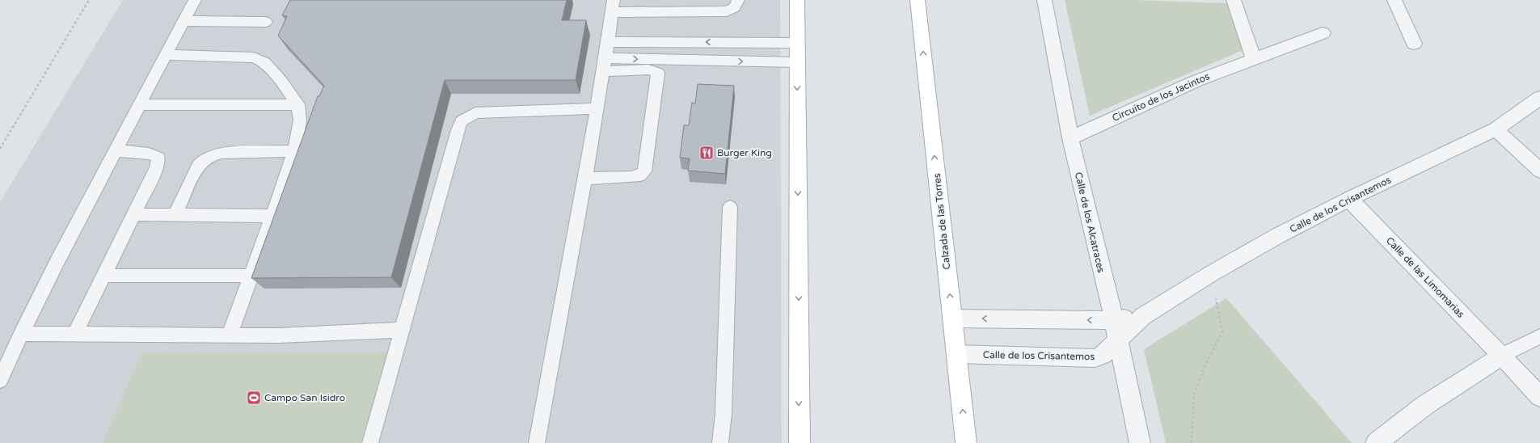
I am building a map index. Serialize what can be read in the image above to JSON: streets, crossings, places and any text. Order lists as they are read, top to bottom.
{
  "streets": {
    "main road": ["Calzada de las Torres"],
    "street": [
      "Circuito de los Jacintos",
      "Calle de los Crisantemos",
      "Calle de los Alcatraces",
      "Calle de las Limomarias"
    ]
  },
  "crossings": [
    ["Circuito de los Jacintos", "Calle de los Alcatraces"],
    ["Calle de los Crisantemos", "Calzada de las Torres"],
    ["Calle de los Crisantemos", "Calle de los Alcatraces"],
    ["Calle de los Crisantemos", "Calle de las Limomarias"]
  ],
  "places": {
    "restaurant": ["Burger King"],
    "sports": ["Campo San Isidro"]
  }
}
